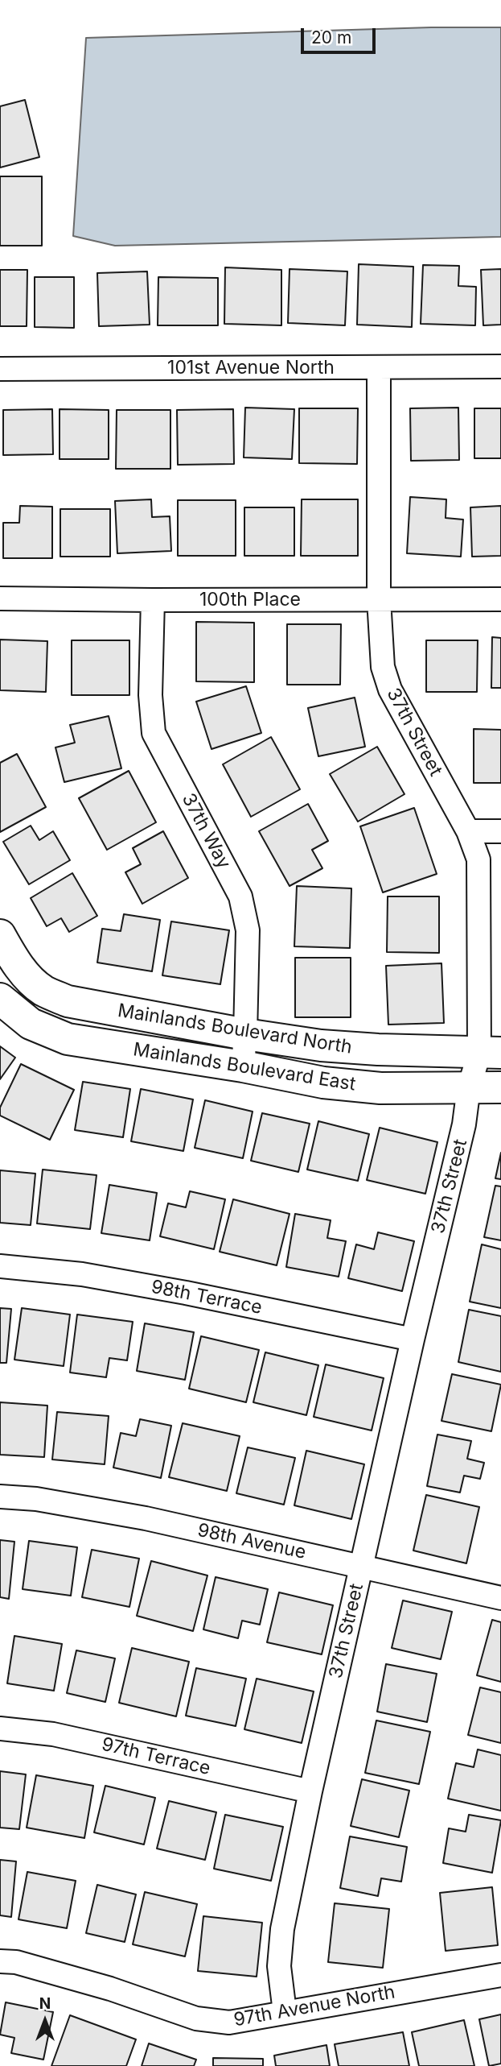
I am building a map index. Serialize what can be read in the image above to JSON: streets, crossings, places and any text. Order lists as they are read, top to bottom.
{
  "streets": {
    "street": [
      "101st Avenue North",
      "100th Place",
      "37th Street",
      "37th Way",
      "Mainlands Boulevard North",
      "Mainlands Boulevard East",
      "98th Terrace",
      "98th Avenue",
      "97th Terrace",
      "97th Avenue North"
    ]
  },
  "crossings": [
    ["101st Avenue North", "37th Street"],
    ["100th Place", "37th Street"],
    ["100th Place", "37th Way"],
    ["37th Street", "Mainlands Boulevard North"],
    ["37th Street", "Mainlands Boulevard East"],
    ["37th Street", "98th Terrace"],
    ["37th Street", "98th Avenue"],
    ["37th Street", "97th Terrace"],
    ["37th Street", "97th Avenue North"],
    ["37th Way", "Mainlands Boulevard North"],
    ["37th Way", "Mainlands Boulevard East"]
  ],
  "scale_bar": "20 m",
  "north": "top"
}
